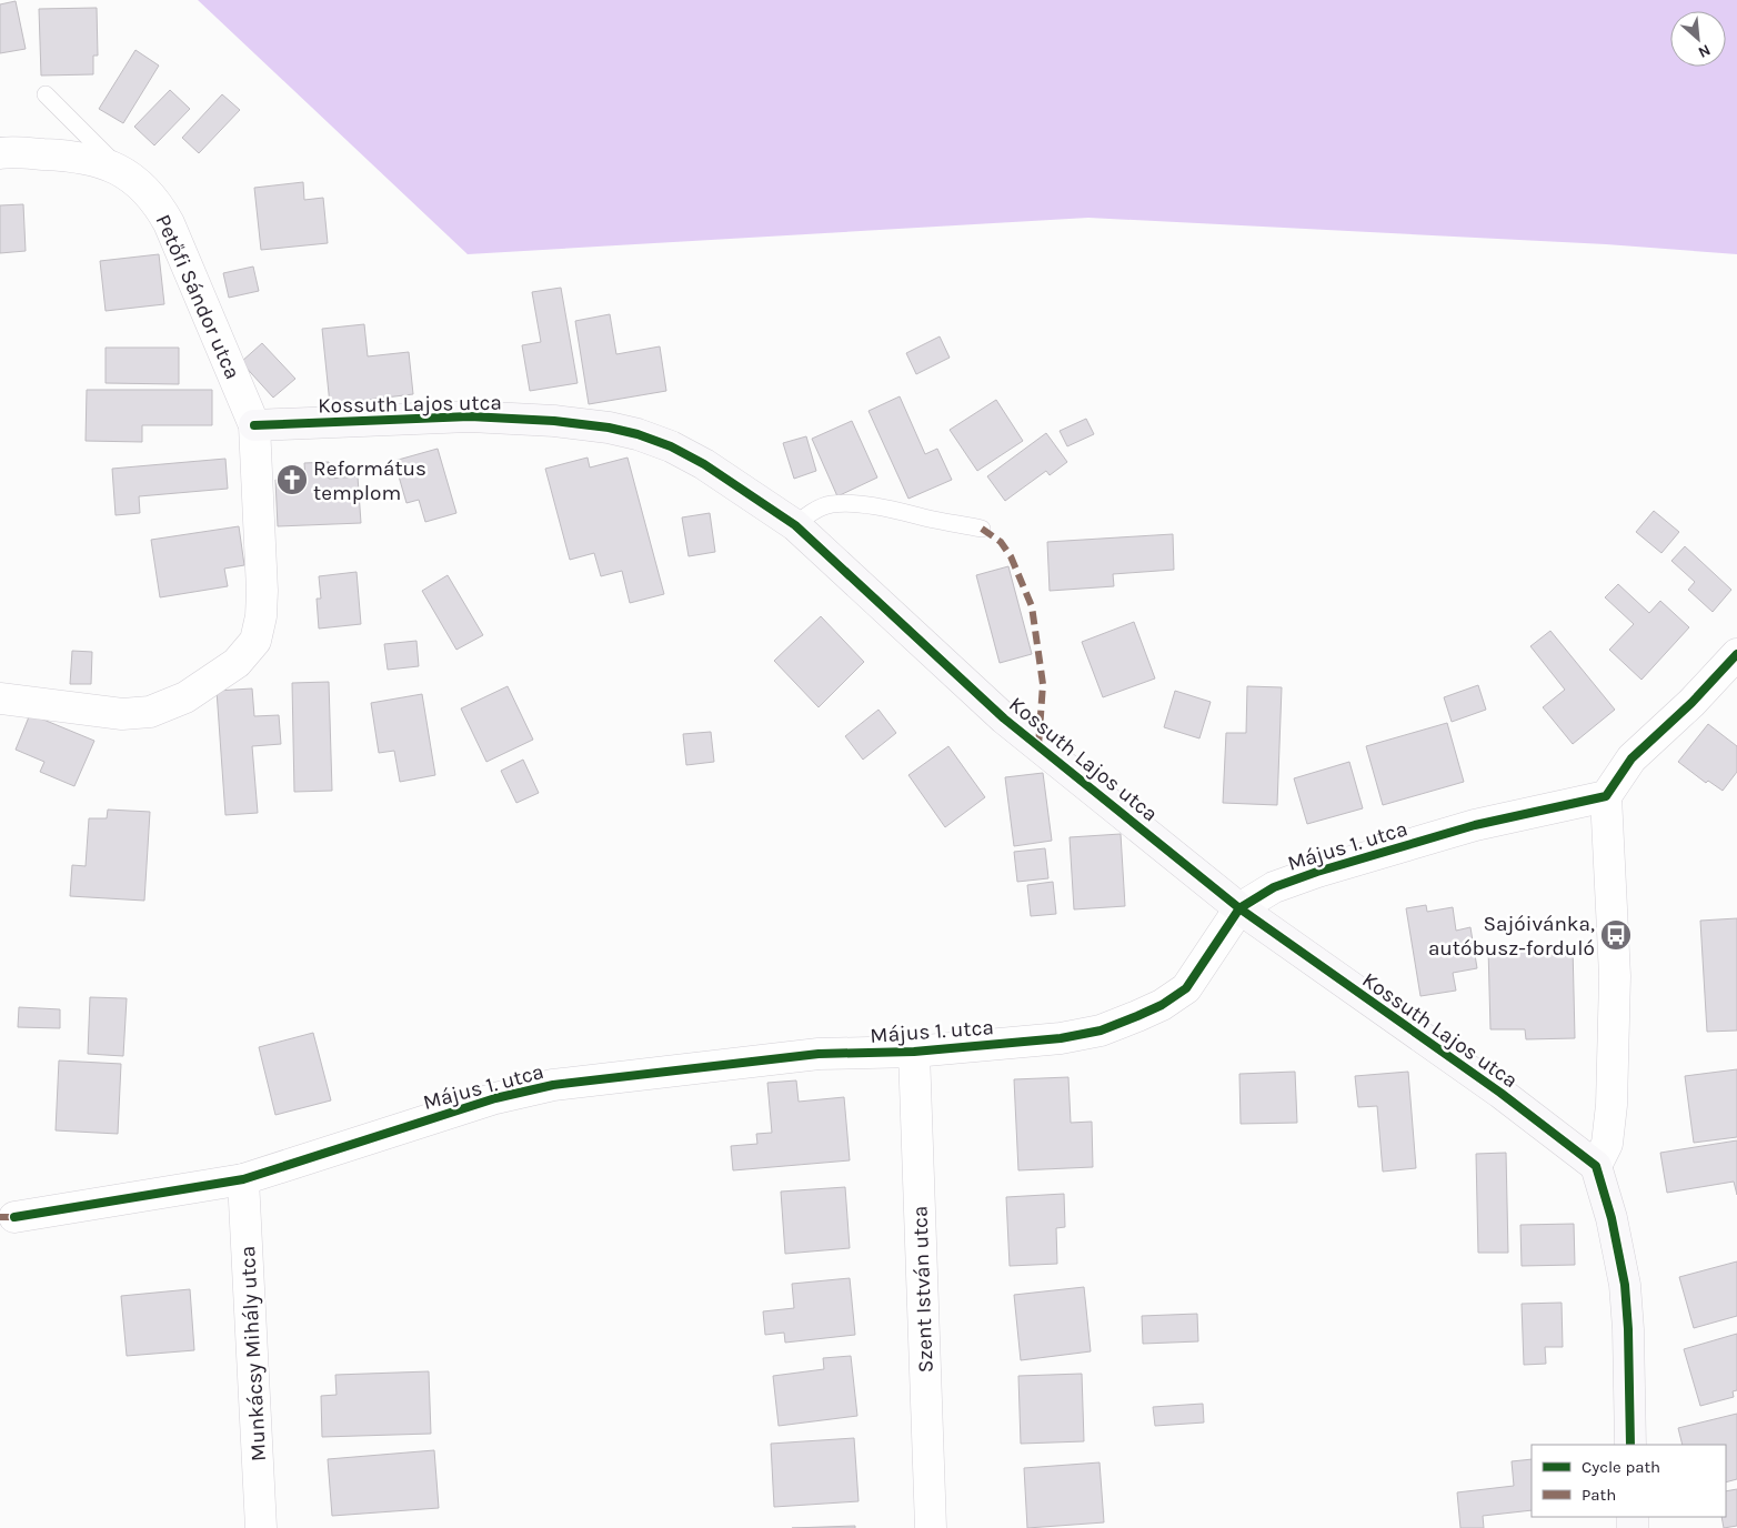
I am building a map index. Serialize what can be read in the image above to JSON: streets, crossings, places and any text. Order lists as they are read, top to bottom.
{
  "streets": {
    "street": [
      "Petőfi Sándor utca",
      "Kossuth Lajos utca",
      "Május 1. utca",
      "Szent István utca",
      "Munkácsy Mihály utca"
    ]
  },
  "crossings": [
    ["Petőfi Sándor utca", "Kossuth Lajos utca"],
    ["Kossuth Lajos utca", "Május 1. utca"],
    ["Május 1. utca", "Szent István utca"],
    ["Május 1. utca", "Munkácsy Mihály utca"]
  ],
  "places": {
    "church": ["Református templom"],
    "bus stop": ["Sajóivánka, autóbusz-forduló"]
  },
  "legend": ["Cycle path", "Path"],
  "north": "bottom right"
}
